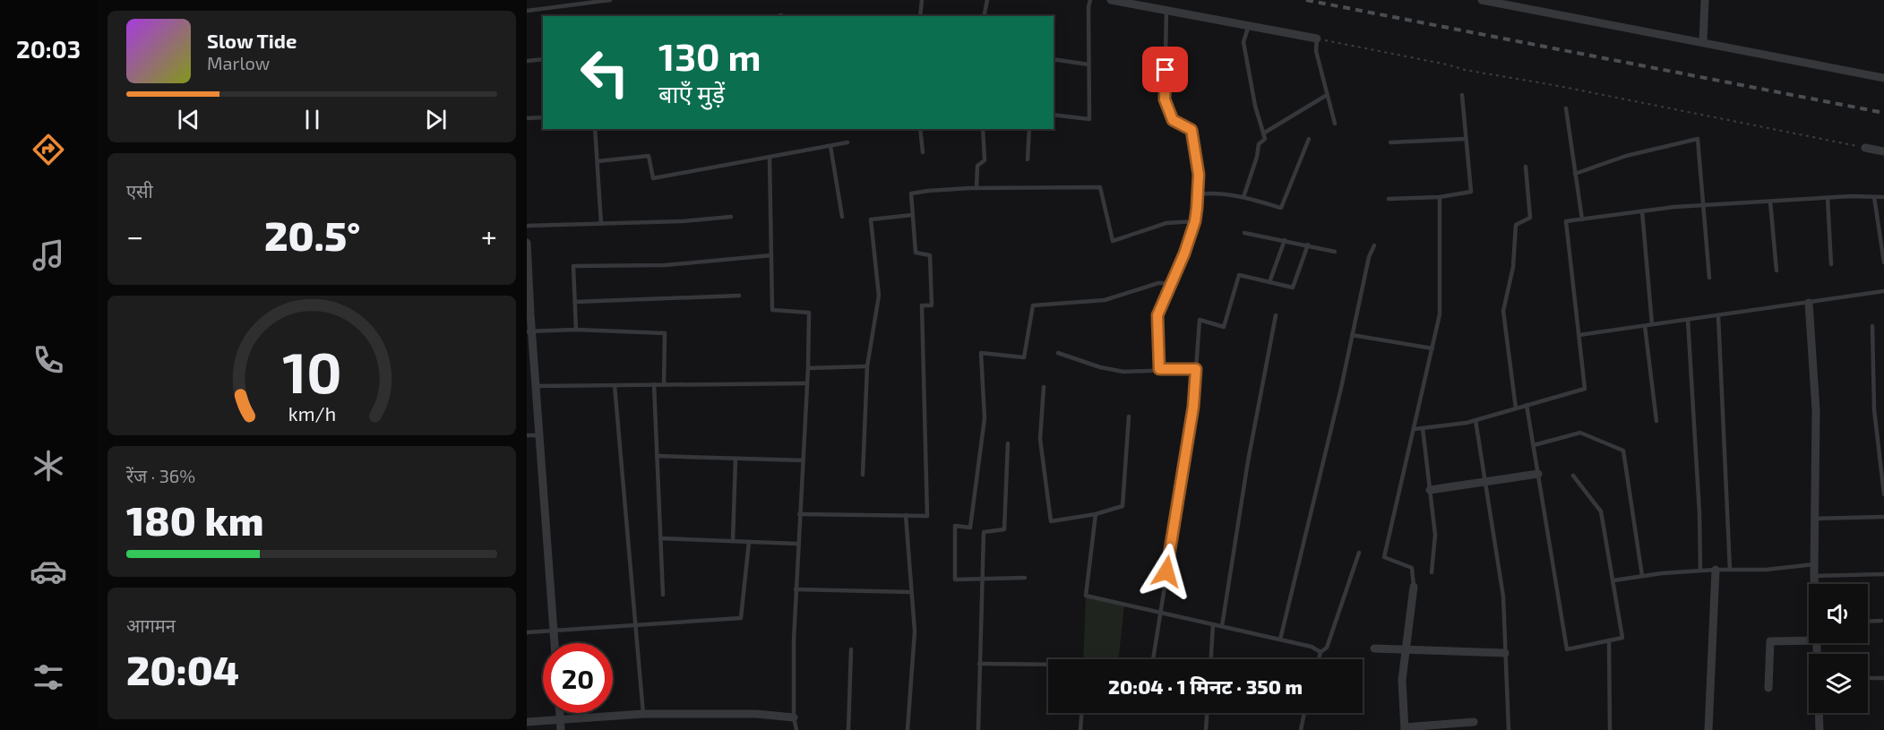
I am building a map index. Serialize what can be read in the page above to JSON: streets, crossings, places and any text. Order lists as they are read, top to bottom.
{
  "page": {
    "tabs": "20:03",
    "turn": ["130 m", "बाएँ मुड़ें"],
    "song": ["Slow Tide", "Marlow"],
    "tile": [
      "एसी",
      ["रेंज · 36%", "180 km"],
      ["आगमन", "20:04"]
    ],
    "heat": ["−", "20.5°", "+"],
    "limit": "20",
    "trip": "20:04 · 1 मिनट · 350 m",
    "gauge": ["10", "km/h"]
  }
}
